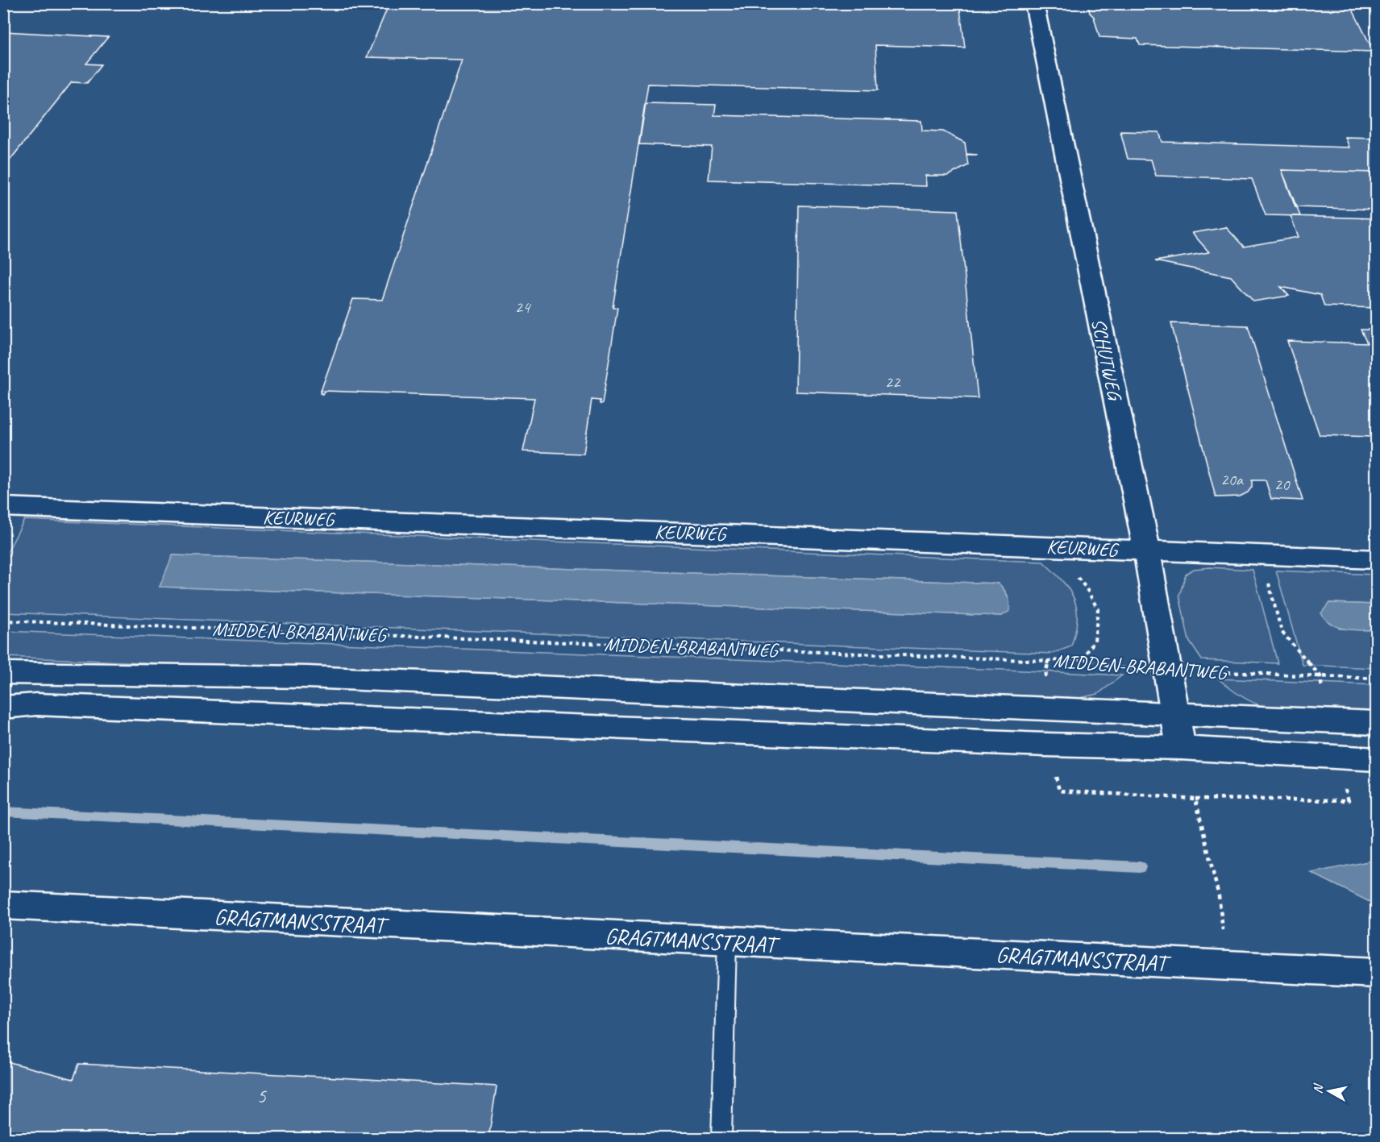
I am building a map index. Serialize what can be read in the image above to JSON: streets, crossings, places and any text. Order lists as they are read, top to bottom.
{
  "streets": {
    "street": ["SCHUTWEG", "KEURWEG", "GRAGTMANSSTRAAT"],
    "path": ["MIDDEN-BRABANTWEG"]
  },
  "crossings": [
    ["SCHUTWEG", "KEURWEG"],
    ["SCHUTWEG", "MIDDEN-BRABANTWEG"]
  ],
  "house_numbers": [
    "24",
    "22",
    "20a",
    "20",
    "5"
  ],
  "north": "left"
}
